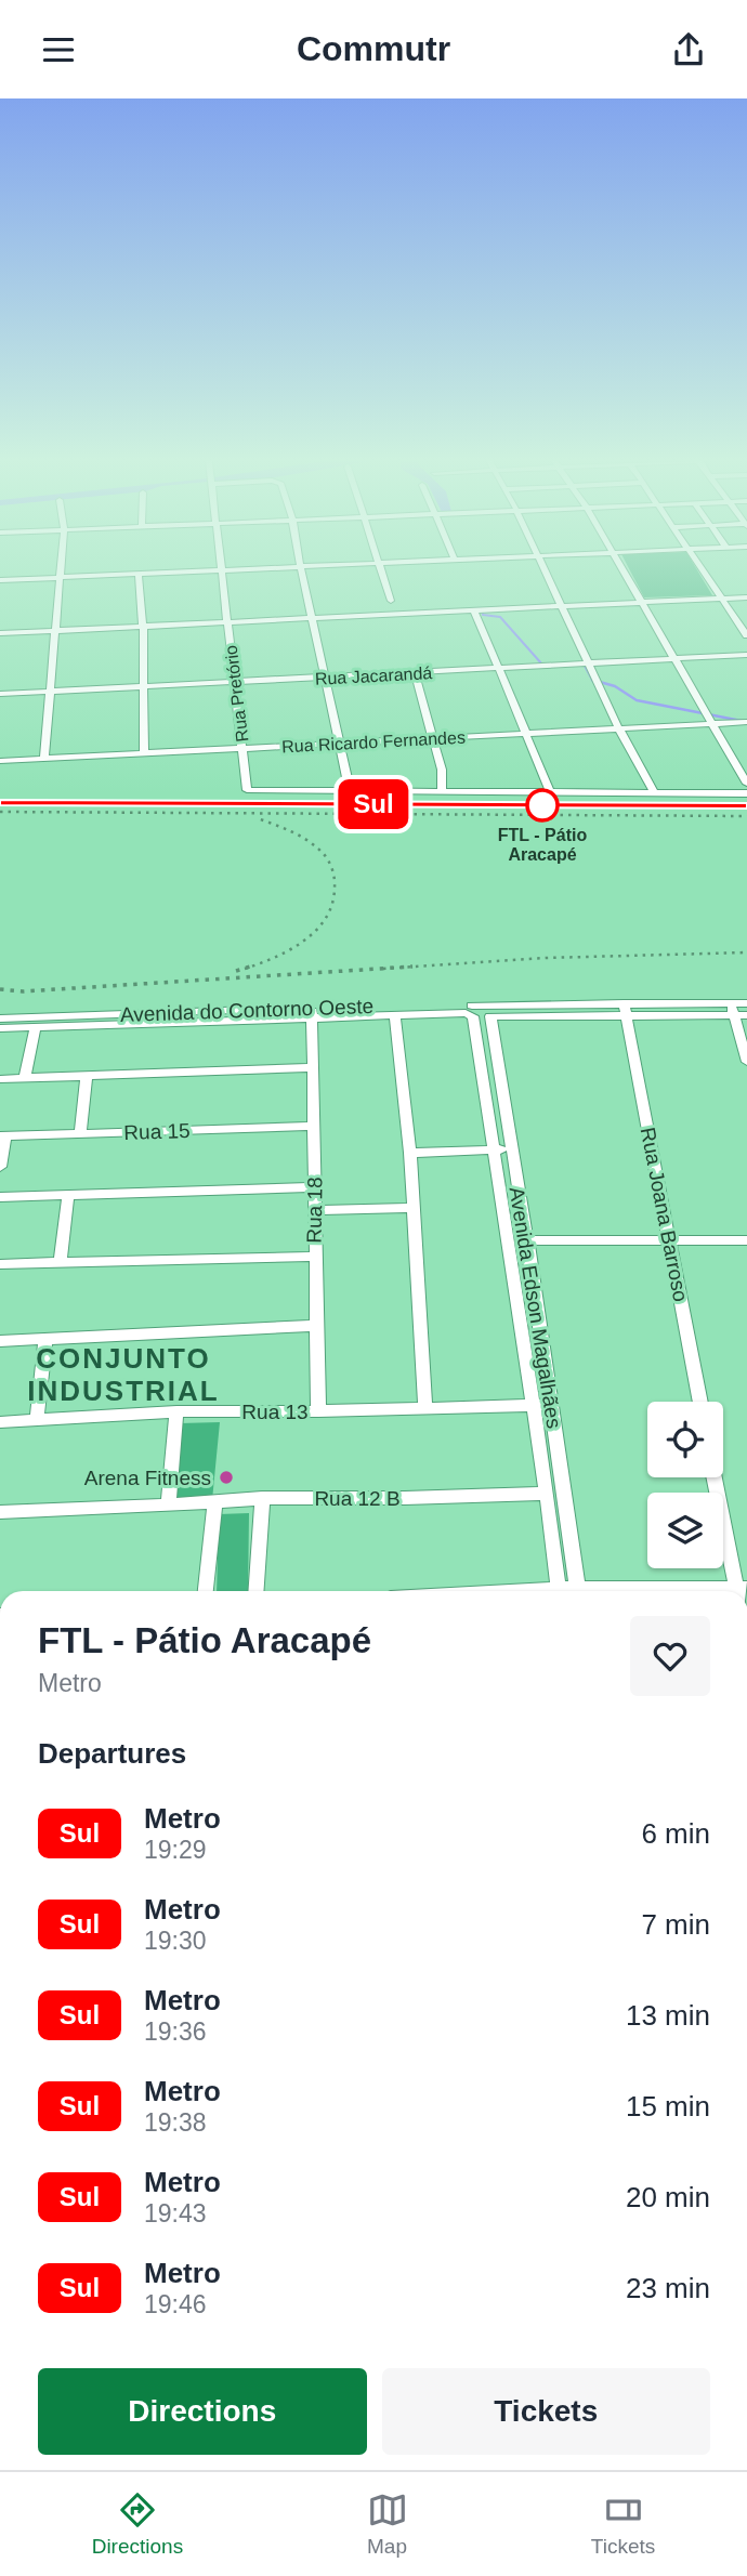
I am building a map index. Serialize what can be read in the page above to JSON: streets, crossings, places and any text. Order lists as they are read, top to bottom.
{
  "streets": {
    "street": [
      "Rua Jacarandá",
      "Rua Pretório",
      "Rua Ricardo Fernandes",
      "Avenida do Contorno Oeste",
      "Rua 15",
      "Rua 18",
      "Rua Joana Barroso",
      "Avenida Edson Magalhães",
      "Rua 13",
      "Rua 12 B"
    ]
  },
  "crossings": [
    ["Rua Jacarandá", "Rua Pretório"],
    ["Rua Pretório", "Rua Ricardo Fernandes"],
    ["Avenida do Contorno Oeste", "Rua 18"],
    ["Avenida do Contorno Oeste", "Avenida Edson Magalhães"],
    ["Rua 15", "Rua 18"],
    ["Rua 18", "Rua 13"],
    ["Avenida Edson Magalhães", "Rua 13"],
    ["Avenida Edson Magalhães", "Rua 12 B"]
  ],
  "districts": ["CONJUNTO INDUSTRIAL"],
  "places": ["FTL - Pátio Aracapé", "Arena Fitness"],
  "lines": ["metro line Sul"],
  "page": {
    "header": "Commutr",
    "on_map": "Sul",
    "heading": [
      ["FTL - Pátio Aracapé", "Metro"],
      "Departures"
    ],
    "list": [
      {
        "mark": "Sul",
        "name": "Metro",
        "note": "19:29",
        "value": "6 min"
      },
      {
        "mark": "Sul",
        "name": "Metro",
        "note": "19:30",
        "value": "7 min"
      },
      {
        "mark": "Sul",
        "name": "Metro",
        "note": "19:36",
        "value": "13 min"
      },
      {
        "mark": "Sul",
        "name": "Metro",
        "note": "19:38",
        "value": "15 min"
      },
      {
        "mark": "Sul",
        "name": "Metro",
        "note": "19:43",
        "value": "20 min"
      },
      {
        "mark": "Sul",
        "name": "Metro",
        "note": "19:46",
        "value": "23 min"
      }
    ],
    "buttons": ["Directions", "Tickets"],
    "tabs": ["Directions", "Map", "Tickets"]
  }
}
